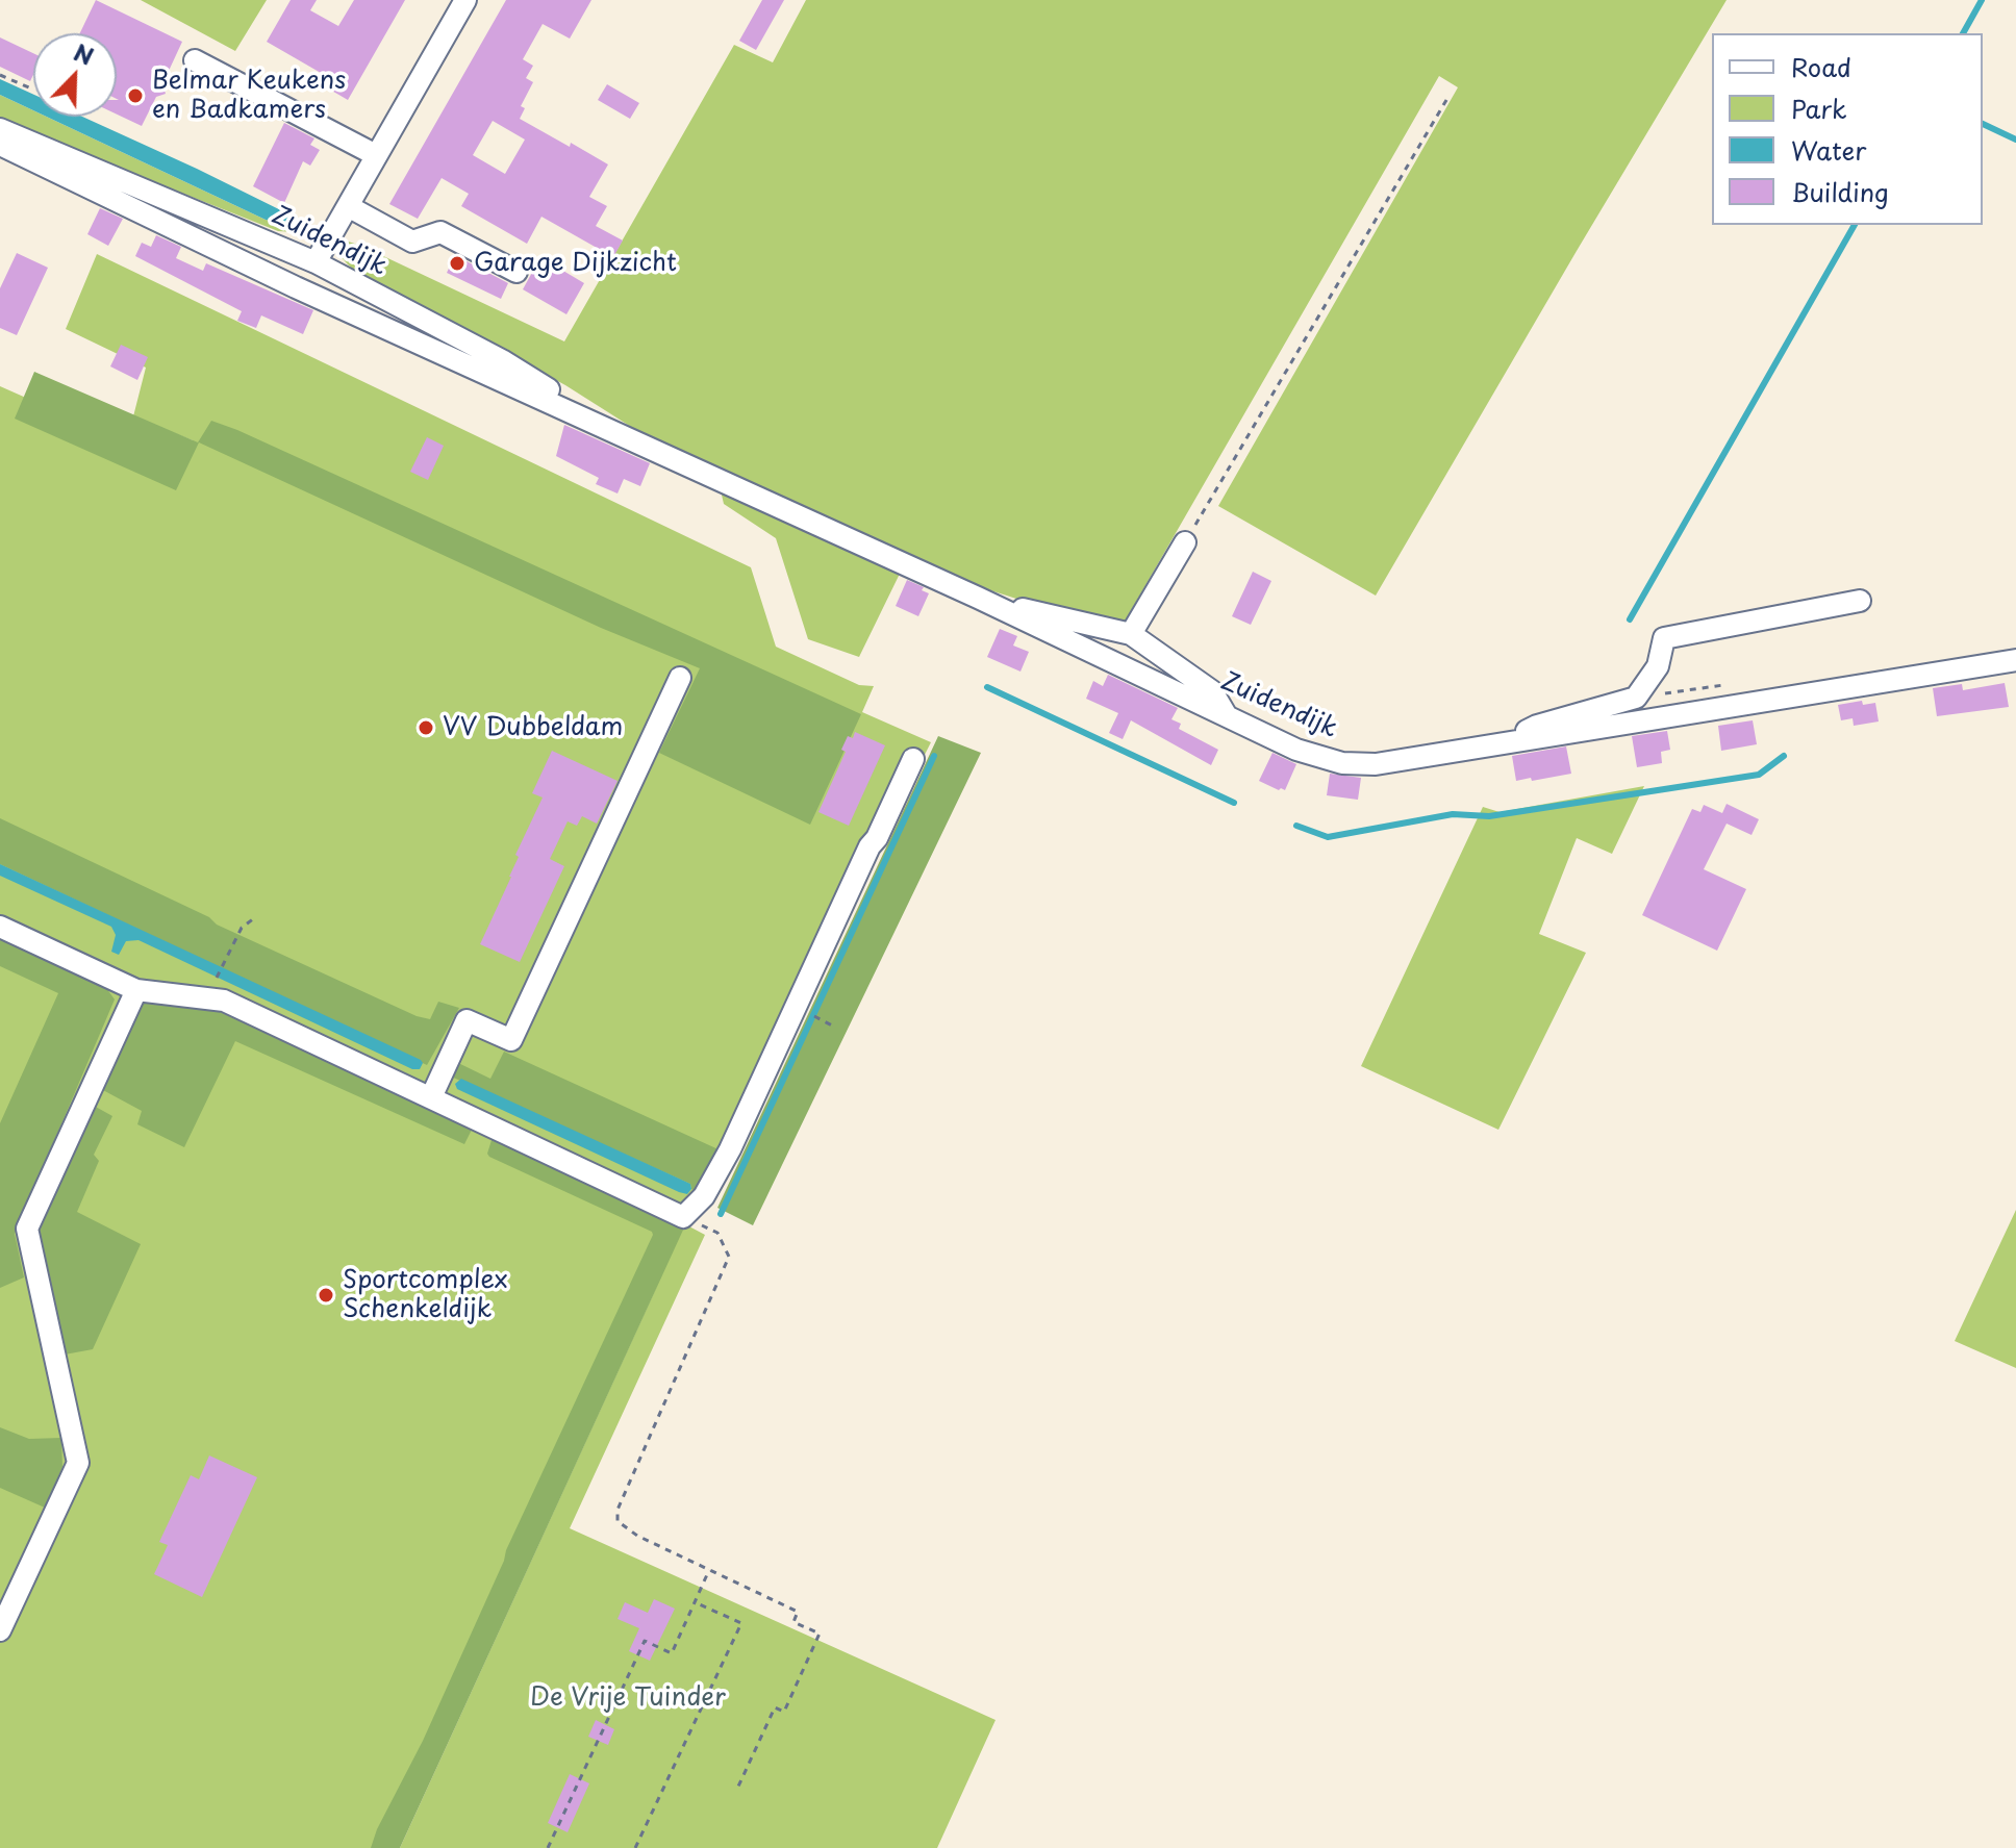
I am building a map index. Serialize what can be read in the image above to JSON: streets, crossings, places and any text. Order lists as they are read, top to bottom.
{
  "streets": {
    "street": ["Zuidendijk"]
  },
  "parks": ["De Vrije Tuinder"],
  "places": [
    "Belmar Keukens en Badkamers",
    "Garage Dijkzicht",
    "VV Dubbeldam",
    "Sportcomplex Schenkeldijk"
  ],
  "legend": [
    "Road",
    "Park",
    "Water",
    "Building"
  ],
  "north": "top right"
}
